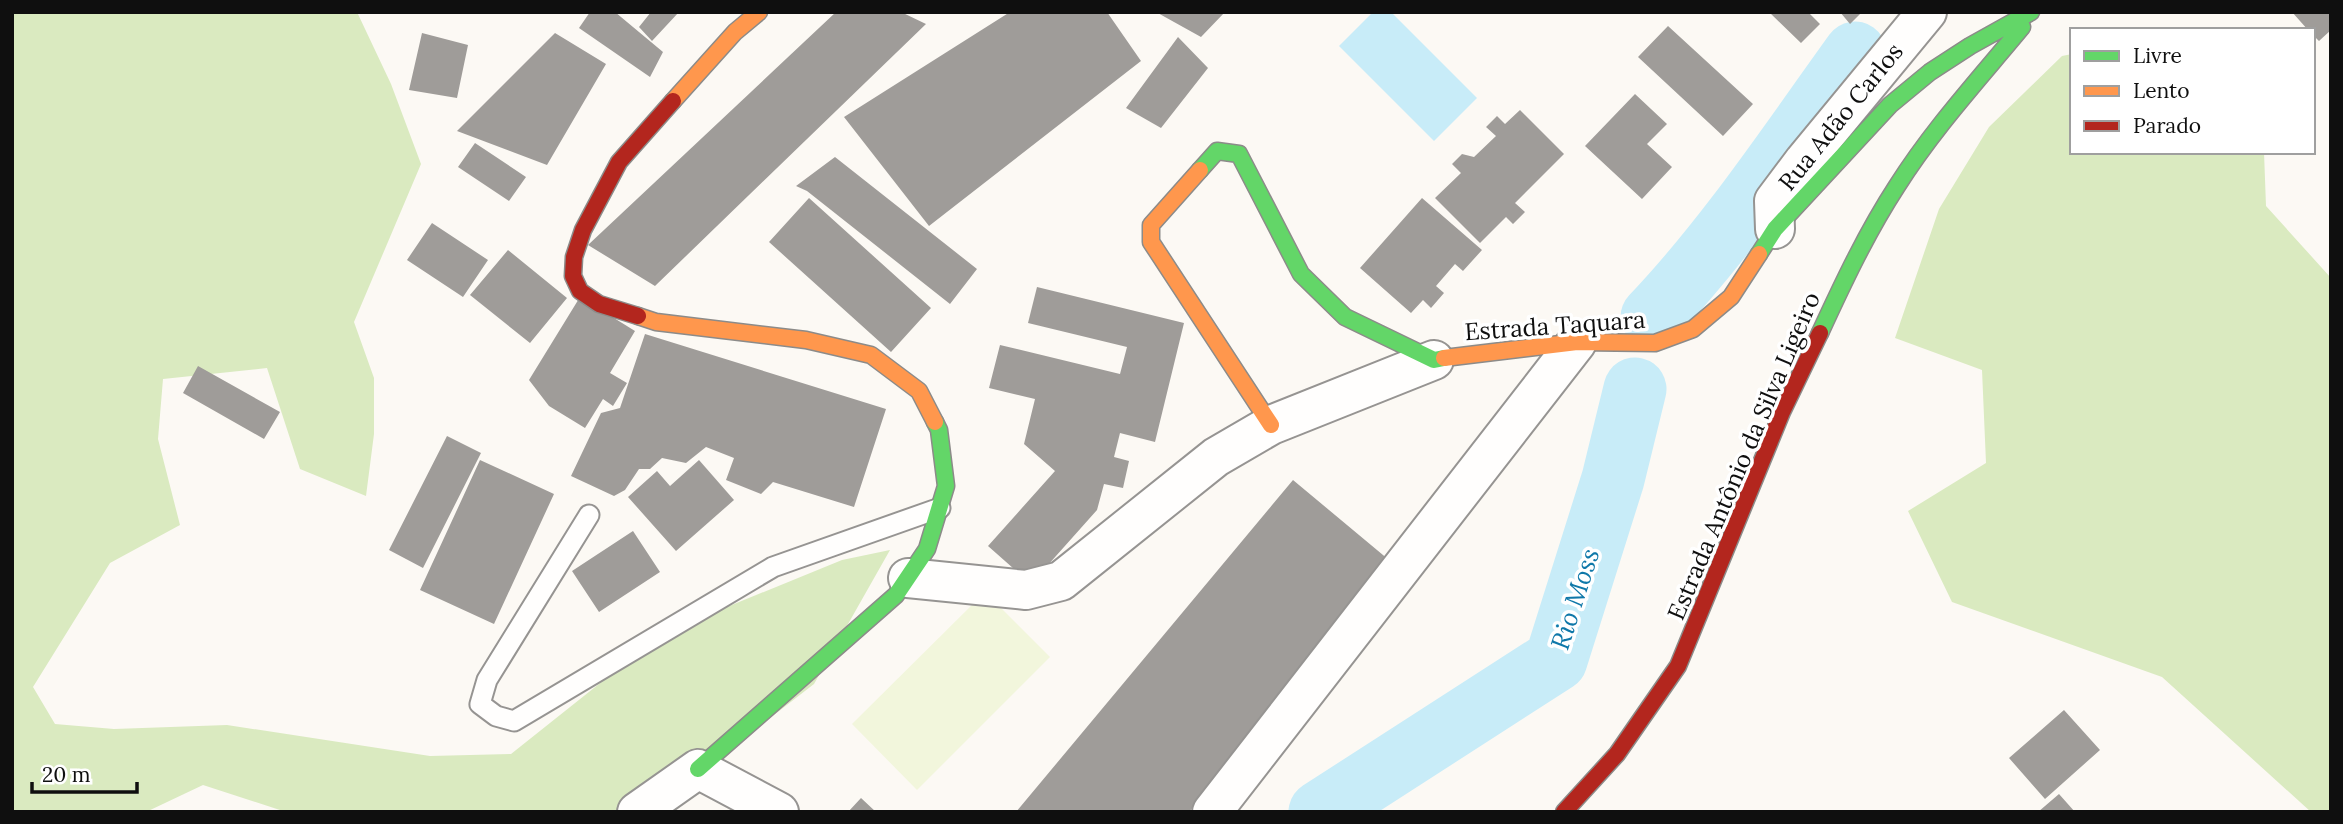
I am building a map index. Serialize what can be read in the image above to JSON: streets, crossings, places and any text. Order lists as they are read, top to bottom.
{
  "streets": {
    "street": ["Rua Adão Carlos", "Estrada Taquara", "Estrada Antônio da Silva Ligeiro"]
  },
  "crossings": [
    ["Rua Adão Carlos", "Estrada Taquara"],
    ["Estrada Taquara", "Estrada Antônio da Silva Ligeiro"]
  ],
  "water": ["Rio Moss"],
  "legend": ["Livre", "Lento", "Parado"],
  "scale_bar": "20 m"
}
